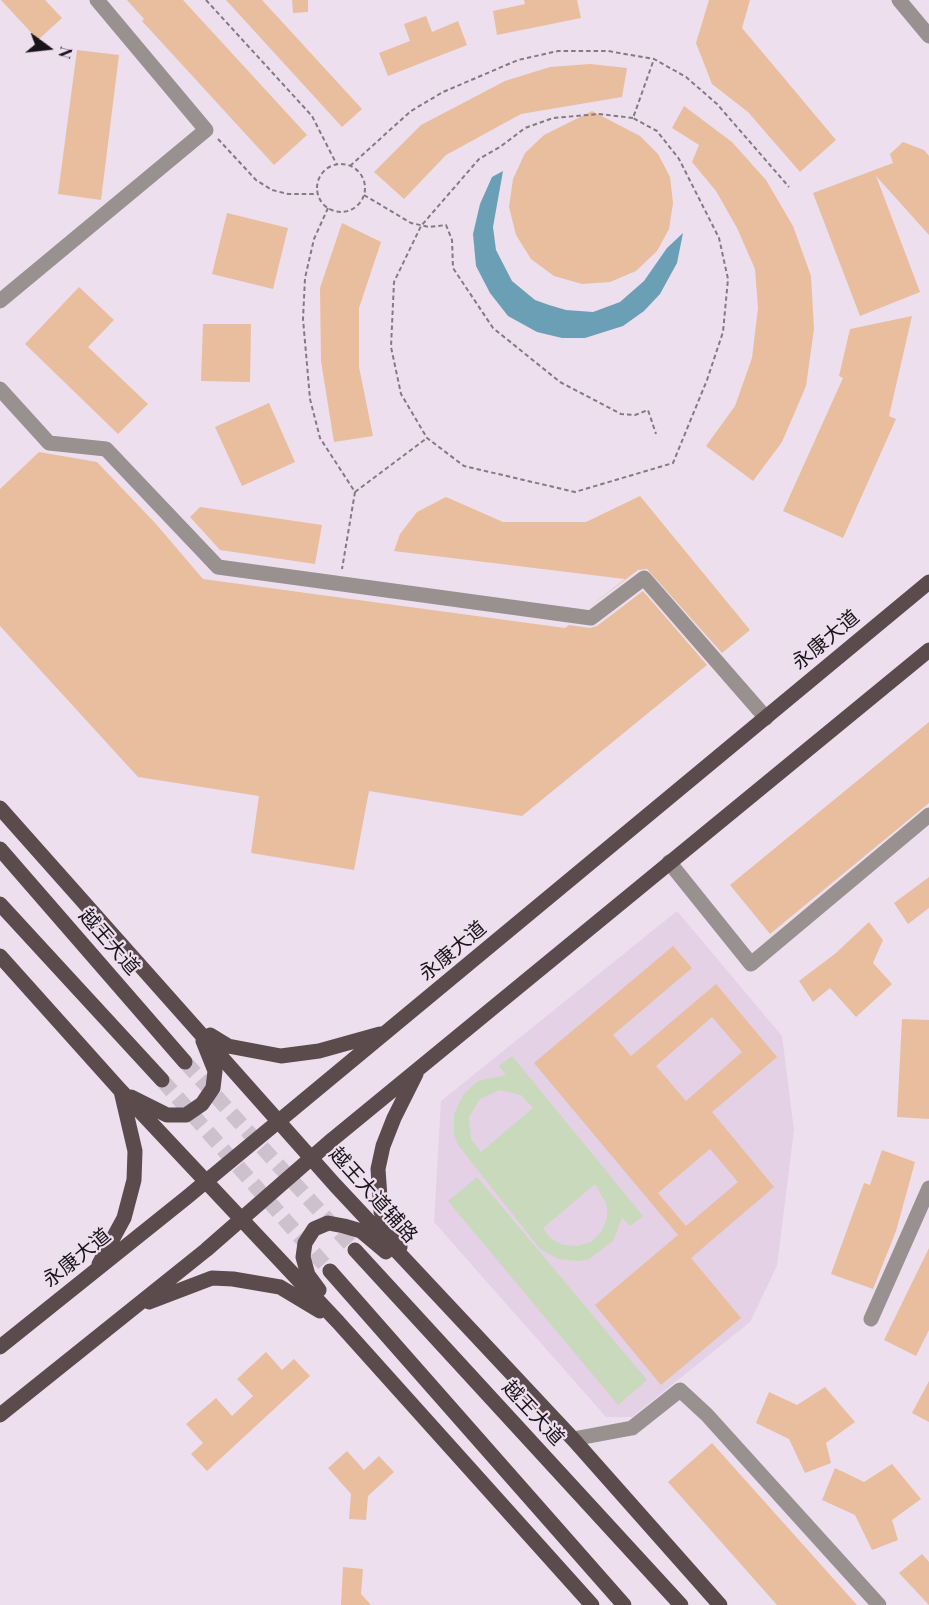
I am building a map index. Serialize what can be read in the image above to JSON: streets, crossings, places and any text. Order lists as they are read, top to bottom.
{
  "streets": {
    "main road": ["永康大道", "越王大道", "越王大道辅路"]
  },
  "crossings": [
    ["永康大道", "越王大道辅路"]
  ],
  "north": "right"
}
